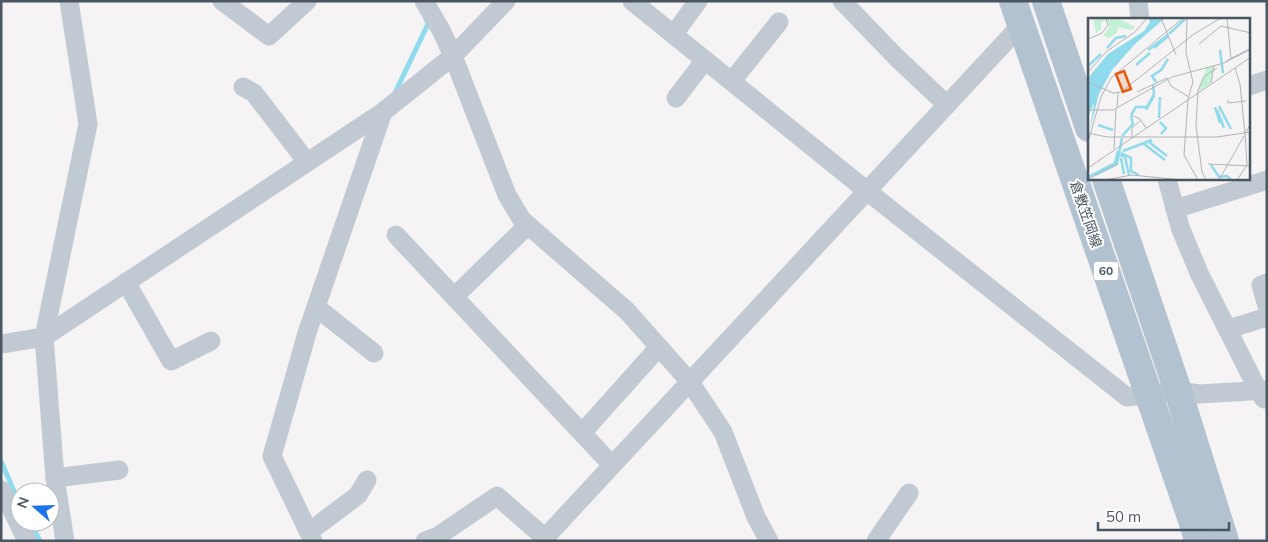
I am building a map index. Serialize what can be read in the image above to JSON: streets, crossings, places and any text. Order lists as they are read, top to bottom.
{
  "streets": {
    "main road": ["倉敷笠岡線", "60"]
  },
  "scale_bar": "50 m",
  "north": "left"
}
